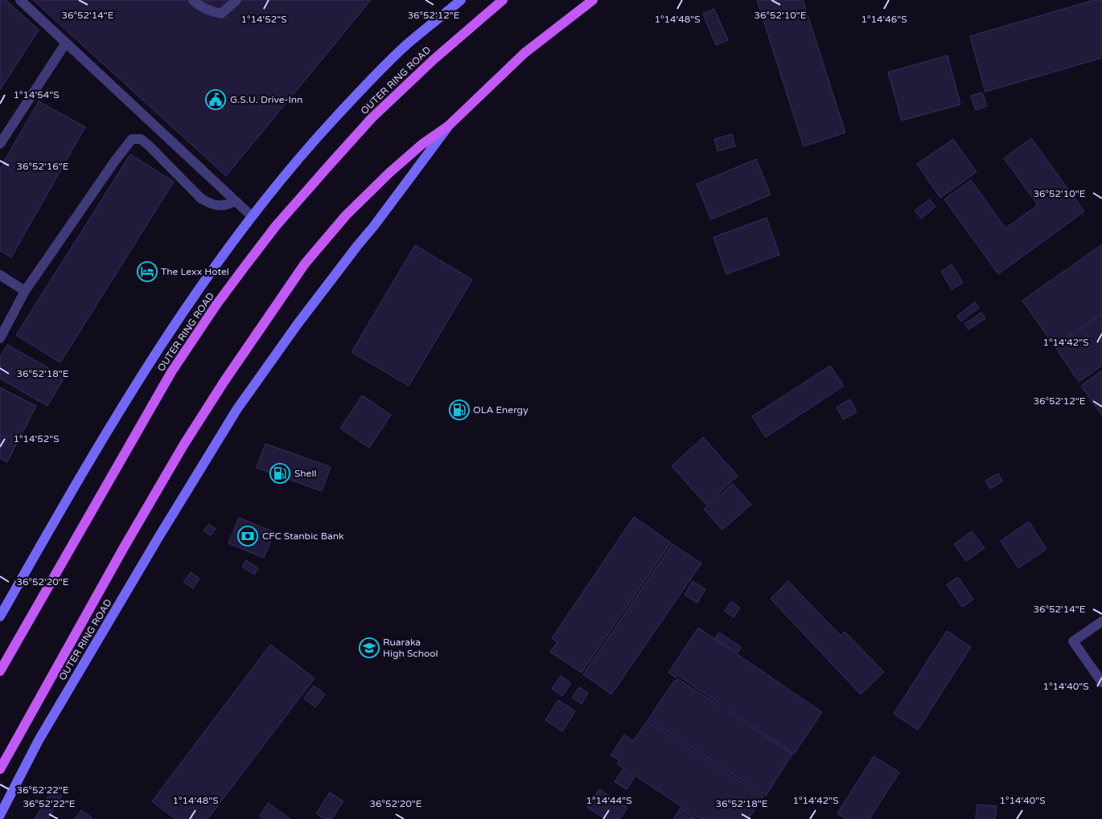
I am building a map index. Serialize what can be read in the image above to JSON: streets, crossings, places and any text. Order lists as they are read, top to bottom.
{
  "streets": {
    "main road": ["OUTER RING ROAD"]
  },
  "places": {
    "public building": ["G.S.U. Drive-Inn"],
    "hotel": ["The Lexx Hotel"],
    "fuel station": ["OLA Energy", "Shell"],
    "bank": ["CFC Stanbic Bank"],
    "school or university": ["Ruaraka High School"]
  },
  "coordinates": [
    "36°52'14\"E",
    "36°52'12\"E",
    "36°52'10\"E",
    "1°14'52\"S",
    "1°14'48\"S",
    "1°14'46\"S",
    "1°14'54\"S",
    "36°52'16\"E",
    "1°14'42\"S",
    "36°52'18\"E",
    "36°52'20\"E",
    "1°14'40\"S",
    "36°52'22\"E",
    "1°14'44\"S"
  ]
}
